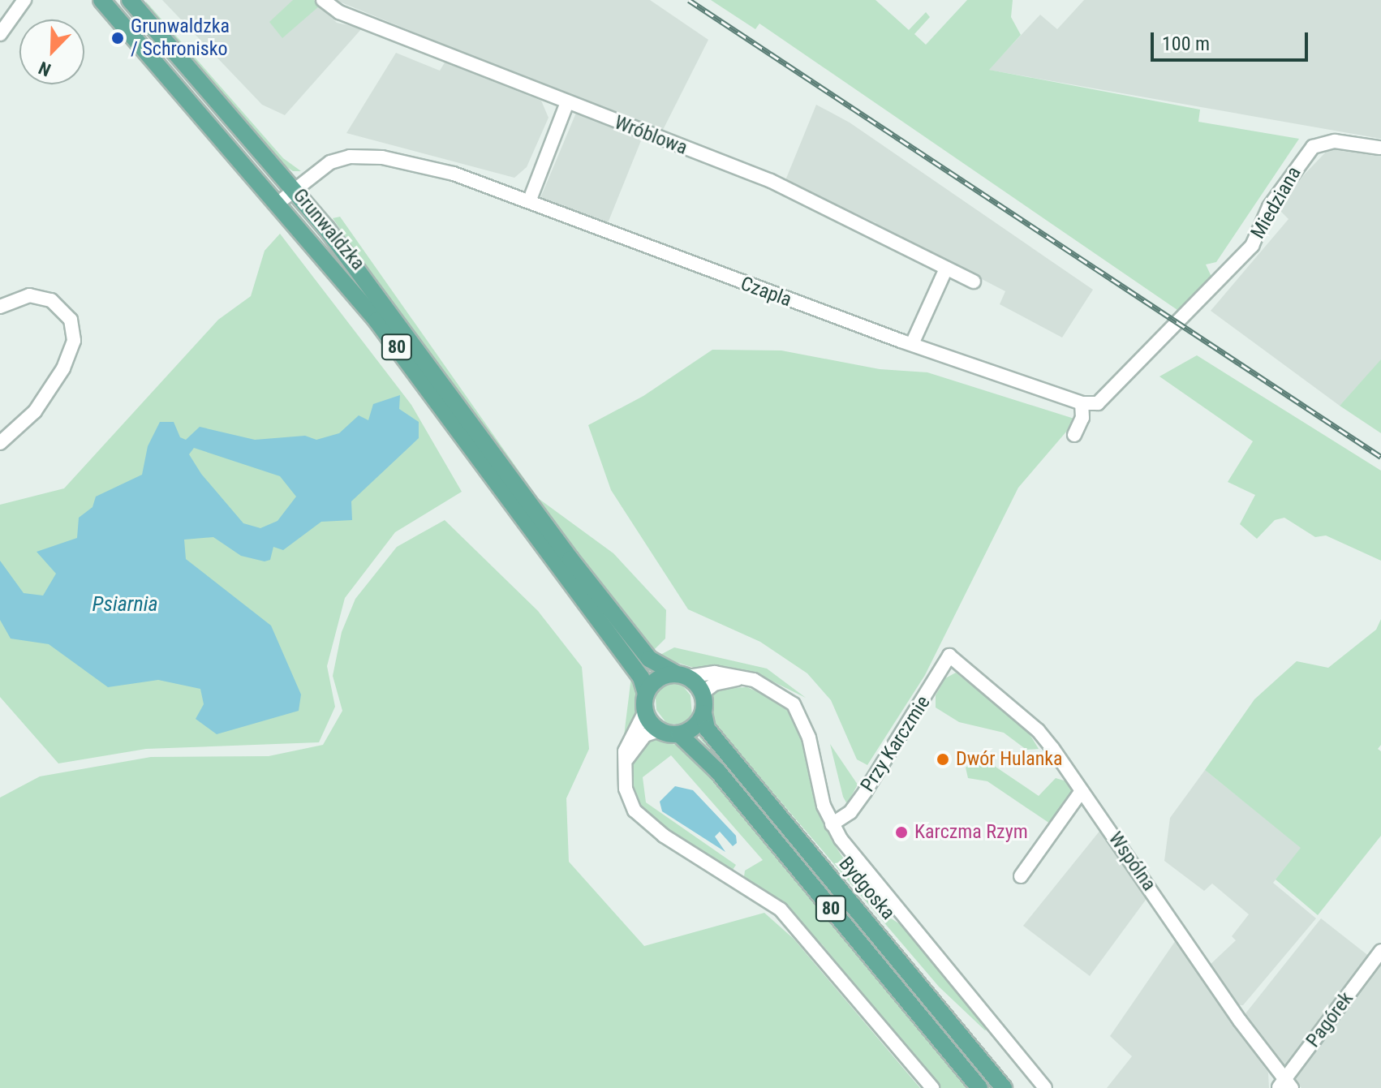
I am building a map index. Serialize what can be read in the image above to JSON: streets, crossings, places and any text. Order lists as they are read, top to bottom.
{
  "streets": {
    "main road": ["Grunwaldzka", "80", "Bydgoska"],
    "street": [
      "Wróblowa",
      "Miedziana",
      "Czapla",
      "Przy Karczmie",
      "Wspólna",
      "Pagórek"
    ]
  },
  "crossings": [
    ["Miedziana", "Czapla"],
    ["Grunwaldzka", "Czapla"],
    ["Grunwaldzka", "80"],
    ["80", "Bydgoska"],
    ["Przy Karczmie", "Wspólna"],
    ["Wspólna", "Pagórek"]
  ],
  "water": ["Psiarnia"],
  "places": ["Grunwaldzka / Schronisko", "Dwór Hulanka", "Karczma Rzym"],
  "scale_bar": "100 m",
  "north": "bottom left"
}
